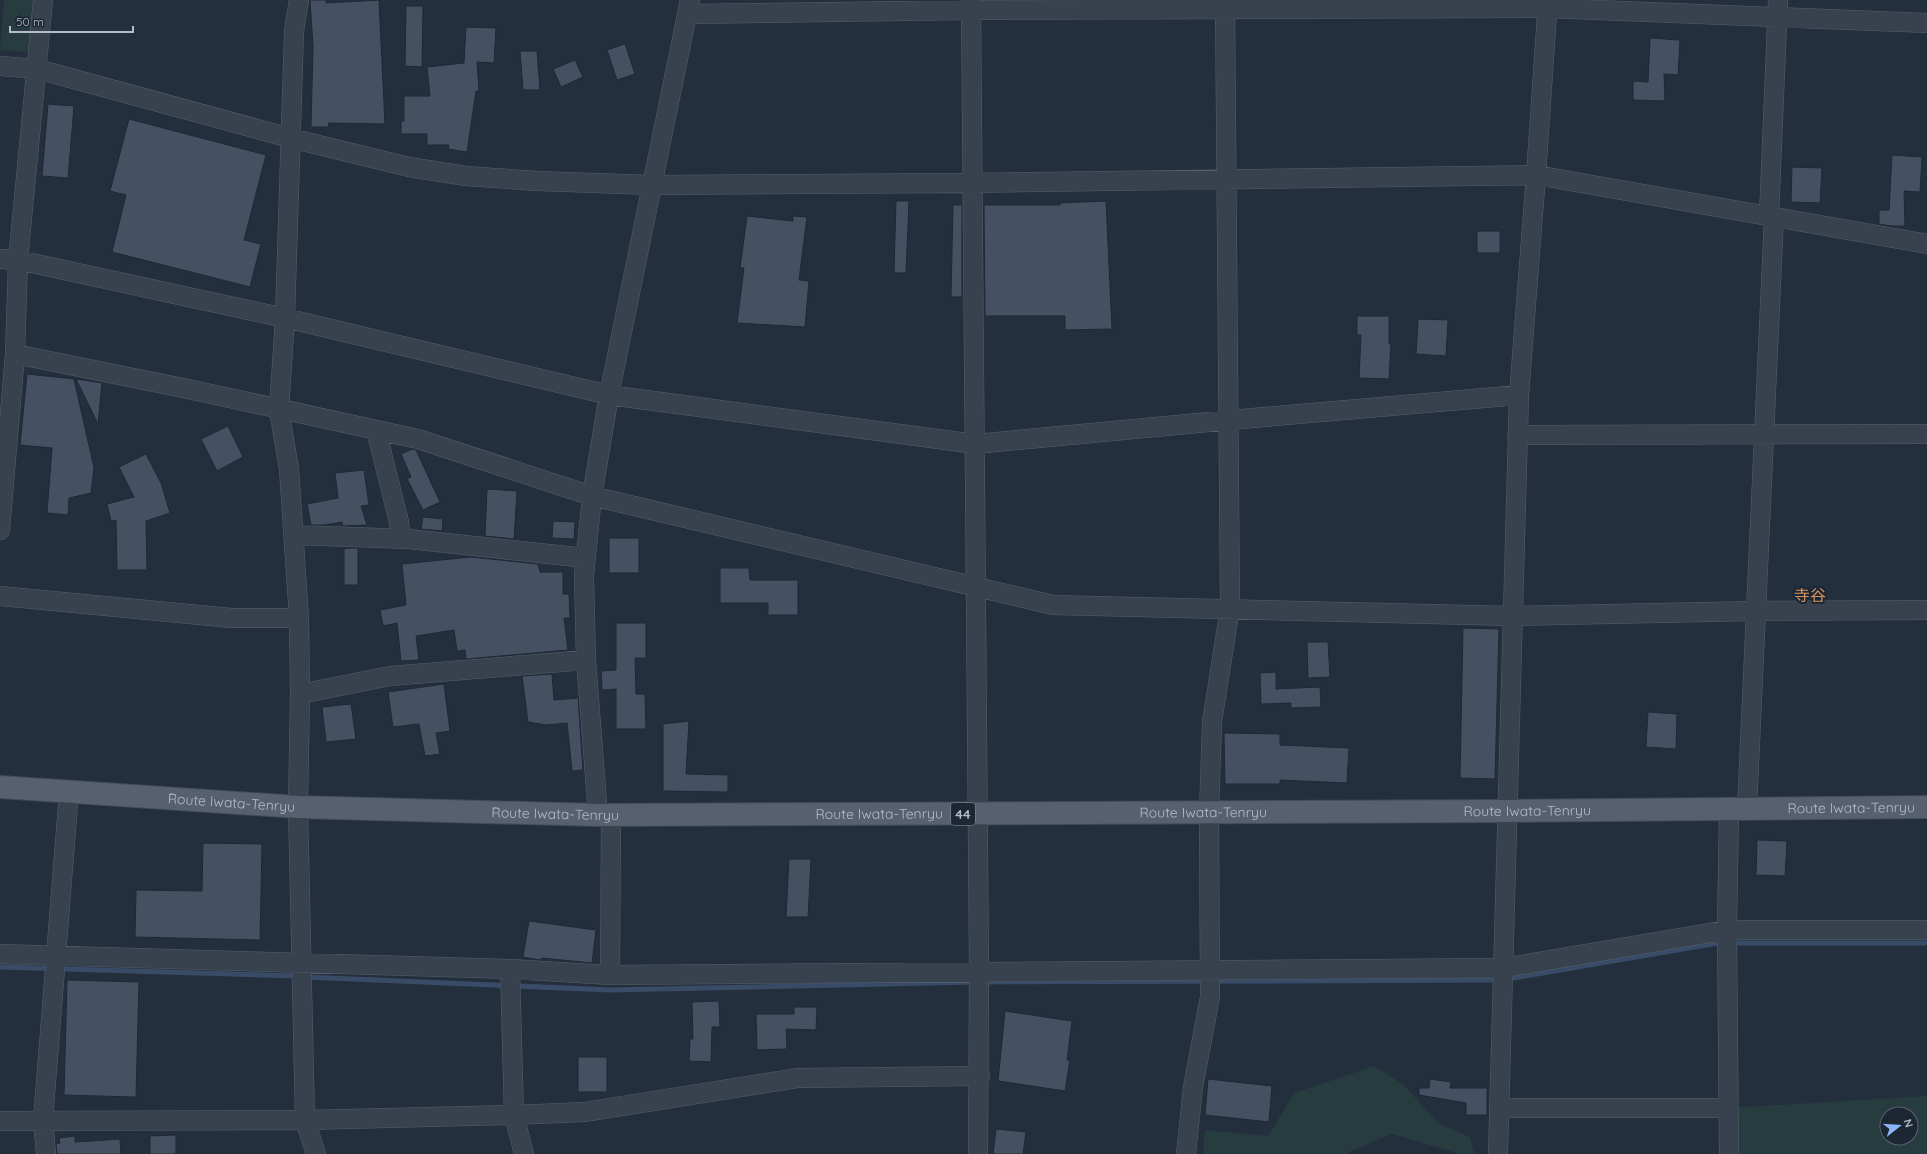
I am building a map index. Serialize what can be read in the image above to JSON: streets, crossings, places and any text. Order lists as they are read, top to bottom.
{
  "streets": {
    "main road": ["Route Iwata-Tenryu", "44"]
  },
  "districts": ["寺谷"],
  "scale_bar": "50 m",
  "north": "right"
}
